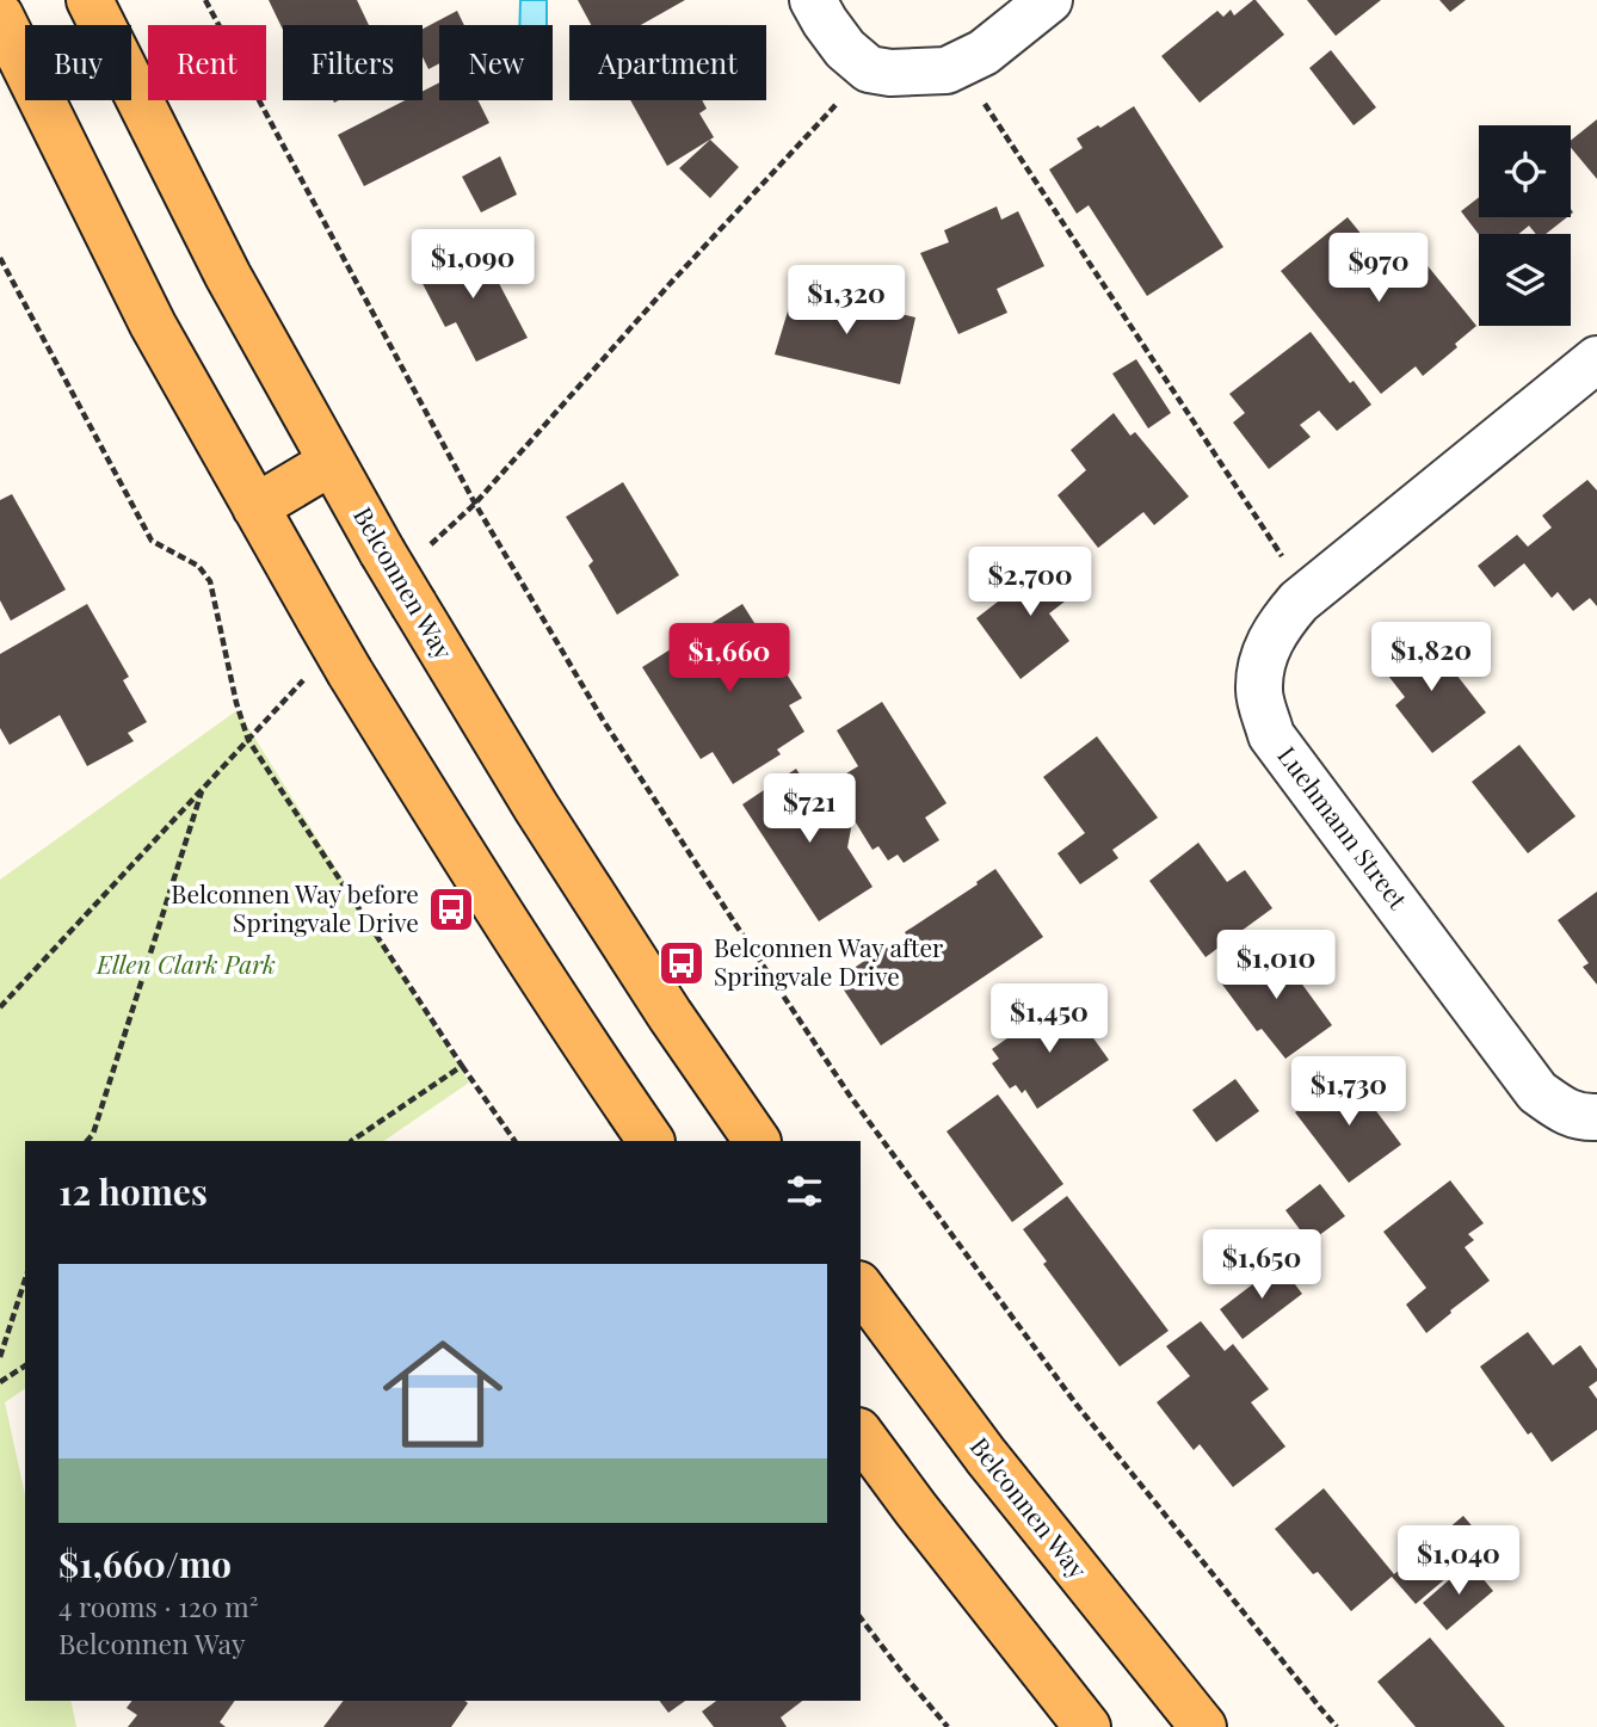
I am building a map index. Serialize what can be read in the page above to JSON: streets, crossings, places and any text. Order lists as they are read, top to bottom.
{
  "streets": {
    "main road": ["Belconnen Way"],
    "street": ["Luehmann Street"]
  },
  "parks": ["Ellen Clark Park"],
  "places": {
    "bus stop": ["Belconnen Way before Springvale Drive", "Belconnen Way after Springvale Drive"]
  },
  "page": {
    "chip": [
      "Buy",
      "Rent",
      "Filters",
      "New",
      "Apartment"
    ],
    "price": [
      "$1,090",
      "$970",
      "$1,320",
      "$2,700",
      "$1,820",
      "$1,660",
      "$721",
      "$1,010",
      "$1,450",
      "$1,730",
      "$1,650",
      "$1,040"
    ],
    "heading": "12 homes",
    "list": [
      {
        "name": "$1,660/mo",
        "note": "4 rooms · 120 m² · Belconnen Way"
      }
    ]
  }
}
